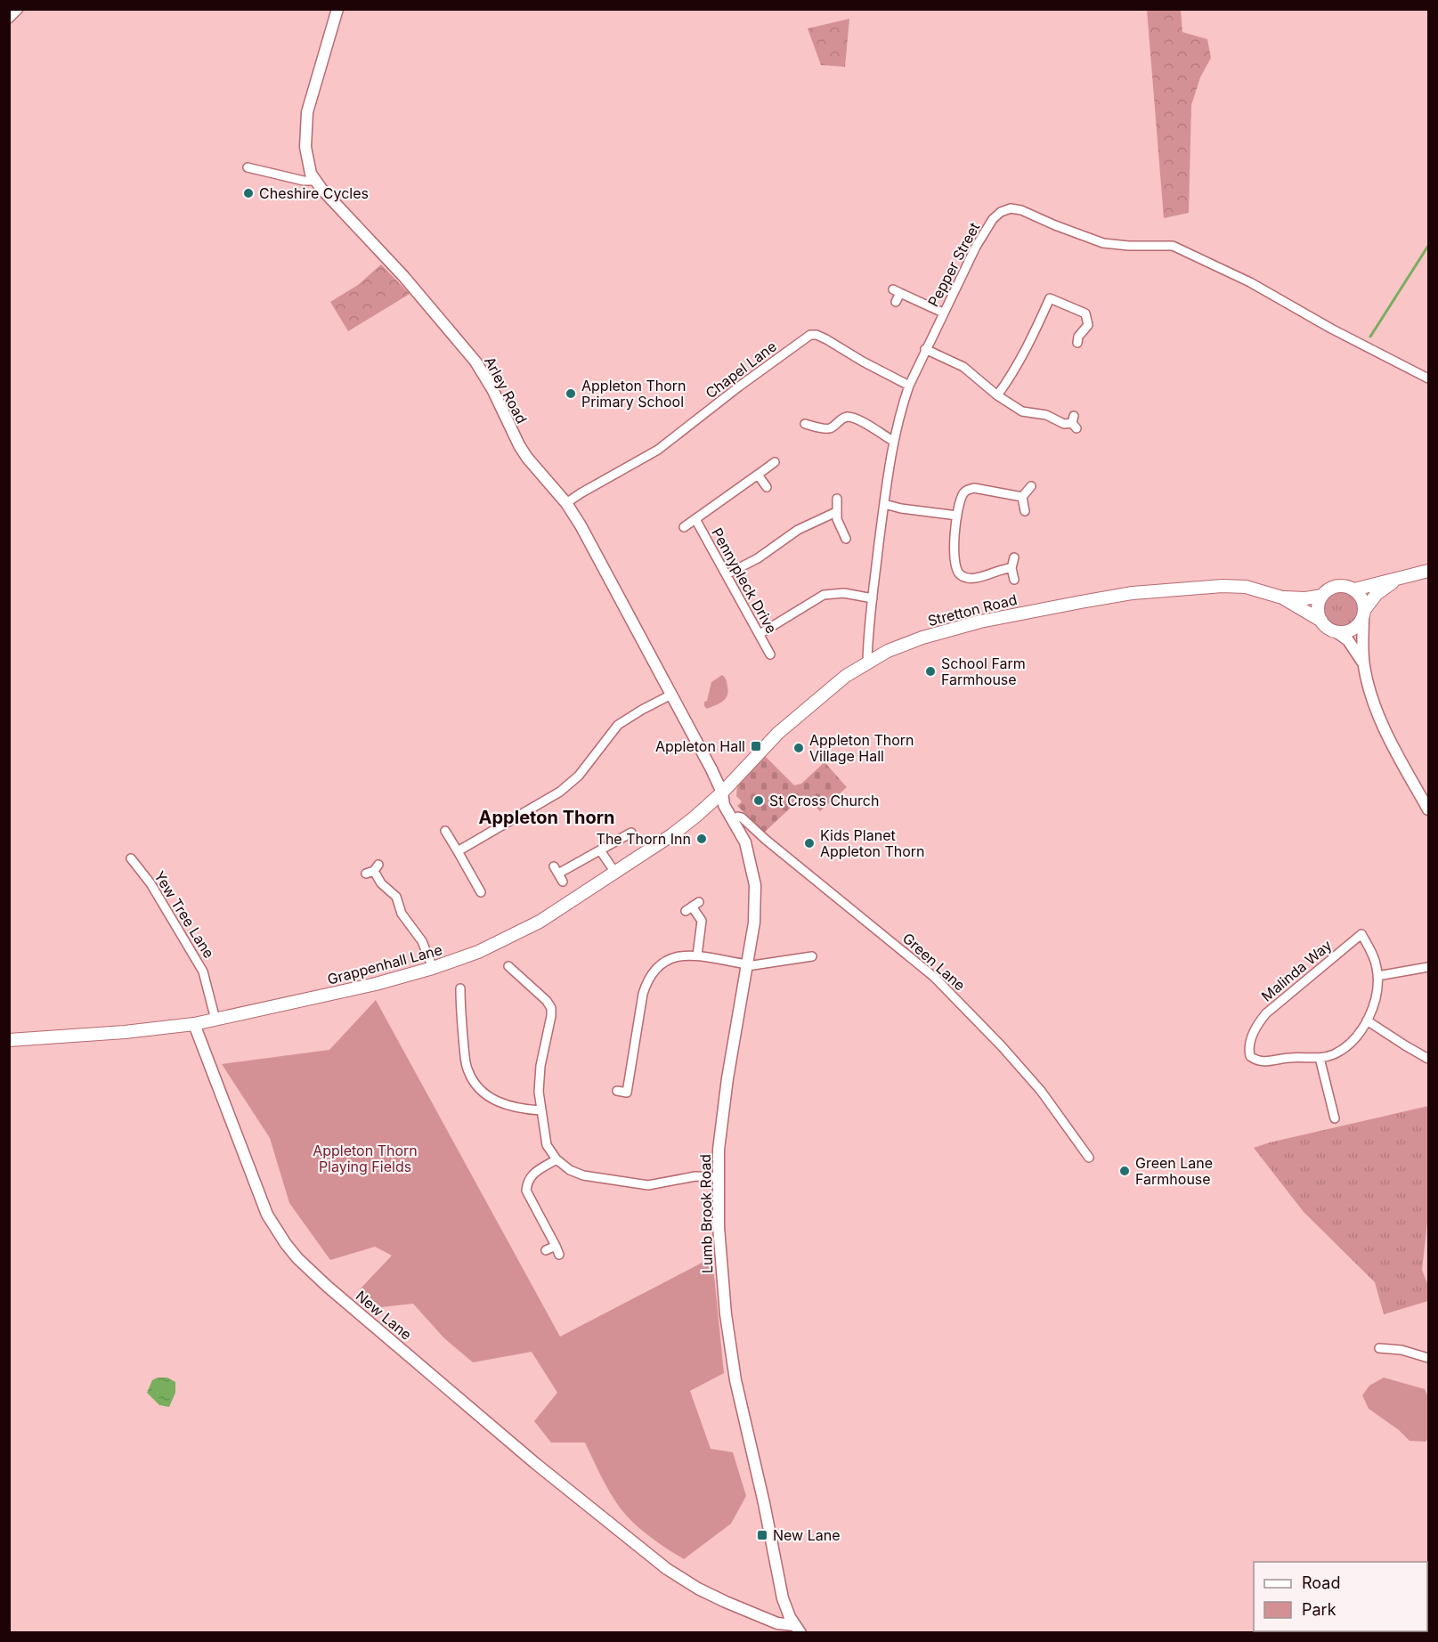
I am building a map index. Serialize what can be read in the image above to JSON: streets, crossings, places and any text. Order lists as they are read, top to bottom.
{
  "streets": {
    "main road": ["Stretton Road", "Grappenhall Lane"],
    "street": [
      "Pepper Street",
      "Chapel Lane",
      "Arley Road",
      "Pennypleck Drive",
      "Yew Tree Lane",
      "Green Lane",
      "Malinda Way",
      "Lumb Brook Road",
      "New Lane"
    ]
  },
  "crossings": [
    ["Pepper Street", "Chapel Lane"],
    ["Pepper Street", "Stretton Road"],
    ["Chapel Lane", "Arley Road"],
    ["Arley Road", "Stretton Road"],
    ["Arley Road", "Grappenhall Lane"],
    ["Arley Road", "Lumb Brook Road"],
    ["Stretton Road", "Grappenhall Lane"],
    ["Stretton Road", "Lumb Brook Road"],
    ["Yew Tree Lane", "Grappenhall Lane"],
    ["Green Lane", "Lumb Brook Road"],
    ["Grappenhall Lane", "Lumb Brook Road"],
    ["Grappenhall Lane", "New Lane"],
    ["Lumb Brook Road", "New Lane"]
  ],
  "districts": ["Appleton Thorn"],
  "parks": ["Appleton Thorn Playing Fields"],
  "places": {
    "other": [
      "Cheshire Cycles",
      "Appleton Thorn Primary School",
      "School Farm Farmhouse",
      "Appleton Thorn Village Hall",
      "St Cross Church",
      "The Thorn Inn",
      "Kids Planet Appleton Thorn",
      "Green Lane Farmhouse"
    ],
    "transit": ["Appleton Hall", "New Lane"]
  },
  "legend": ["Road", "Park"]
}
